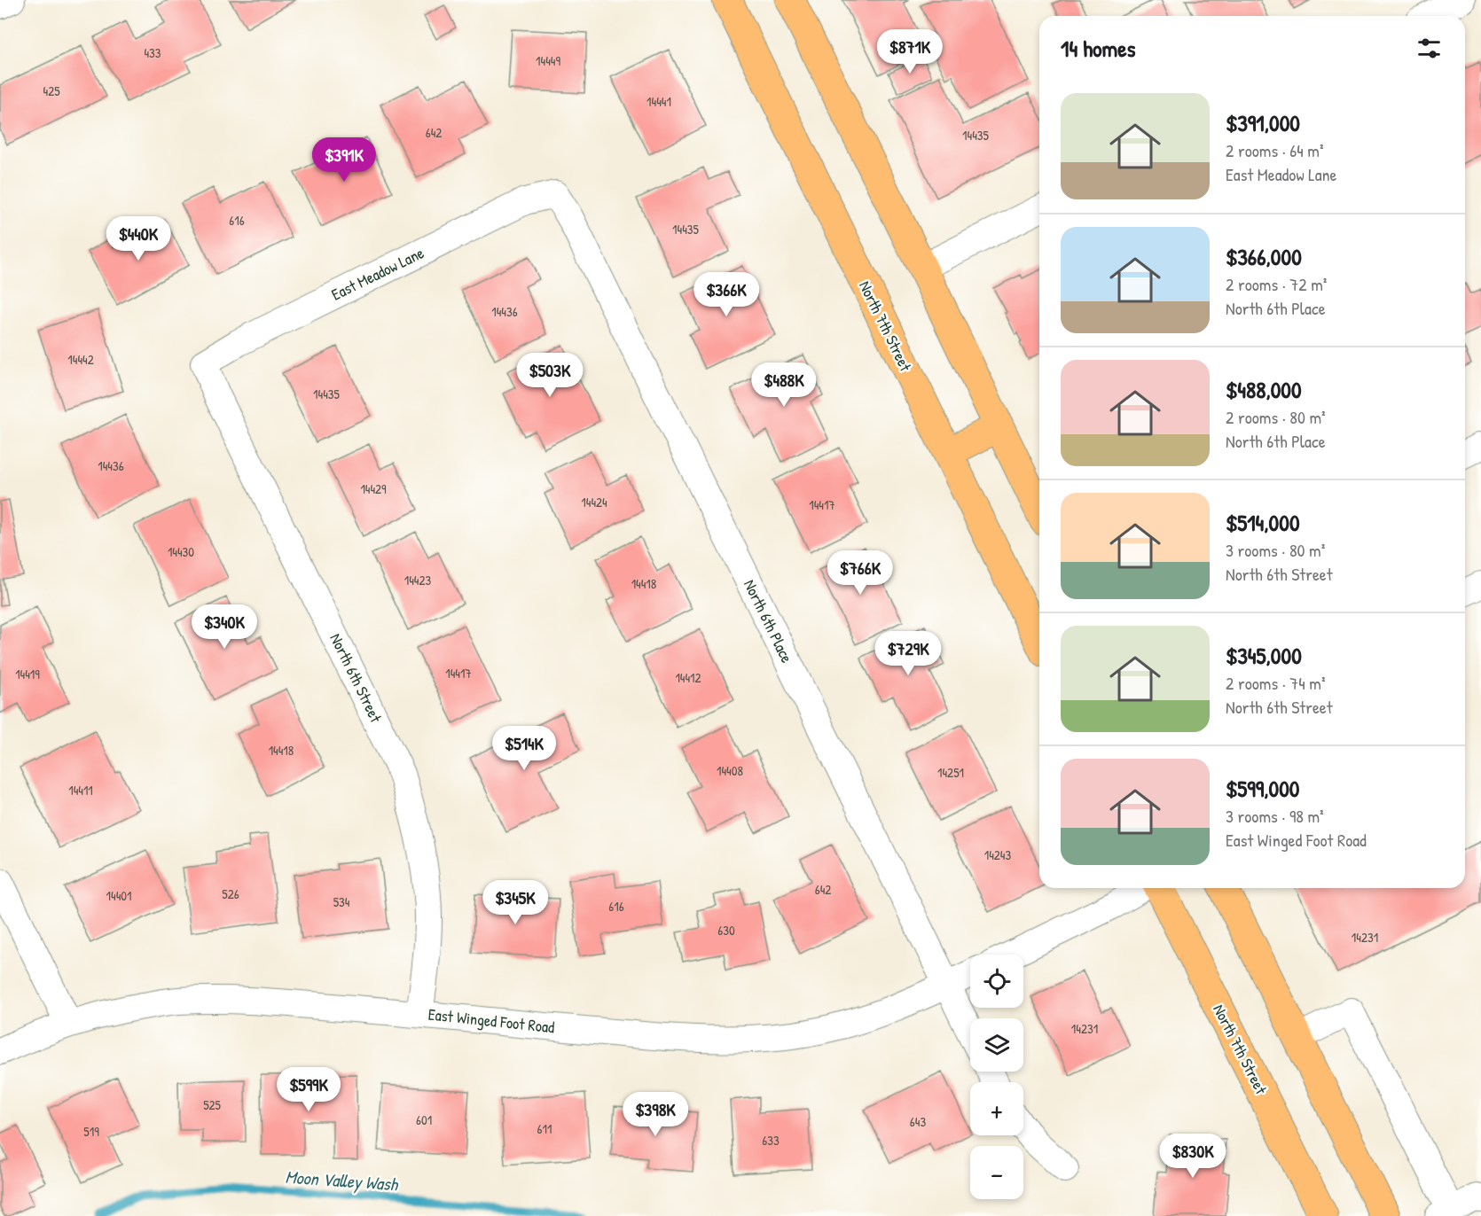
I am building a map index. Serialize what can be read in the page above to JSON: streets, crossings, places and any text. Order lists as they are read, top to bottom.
{
  "streets": {
    "main road": ["North 7th Street"],
    "street": [
      "East Meadow Lane",
      "North 6th Place",
      "North 6th Street",
      "East Winged Foot Road"
    ]
  },
  "crossings": [
    ["East Meadow Lane", "North 6th Place"],
    ["East Meadow Lane", "North 6th Street"],
    ["North 6th Place", "East Winged Foot Road"],
    ["North 6th Street", "East Winged Foot Road"]
  ],
  "water": ["Moon Valley Wash"],
  "house_numbers": [
    "433",
    "14449",
    "425",
    "14441",
    "642",
    "14435",
    "616",
    "14435",
    "14436",
    "14442",
    "14435",
    "14436",
    "14429",
    "14424",
    "14417",
    "14430",
    "14423",
    "14418",
    "14417",
    "14419",
    "14412",
    "14418",
    "14408",
    "14251",
    "14411",
    "14243",
    "642",
    "526",
    "14401",
    "534",
    "616",
    "630",
    "14231",
    "14231",
    "525",
    "601",
    "643",
    "611",
    "519",
    "633"
  ],
  "page": {
    "heading": "14 homes",
    "price": [
      "$871K",
      "$391K",
      "$440K",
      "$366K",
      "$503K",
      "$488K",
      "$766K",
      "$340K",
      "$729K",
      "$514K",
      "$345K",
      "$599K",
      "$398K",
      "$830K"
    ],
    "list": [
      {
        "name": "$391,000",
        "note": "2 rooms · 64 m² · East Meadow Lane"
      },
      {
        "name": "$366,000",
        "note": "2 rooms · 72 m² · North 6th Place"
      },
      {
        "name": "$488,000",
        "note": "2 rooms · 80 m² · North 6th Place"
      },
      {
        "name": "$514,000",
        "note": "3 rooms · 80 m² · North 6th Street"
      },
      {
        "name": "$345,000",
        "note": "2 rooms · 74 m² · North 6th Street"
      },
      {
        "name": "$599,000",
        "note": "3 rooms · 98 m² · East Winged Foot Road"
      }
    ],
    "map_buttons": ["+", "−"]
  }
}
